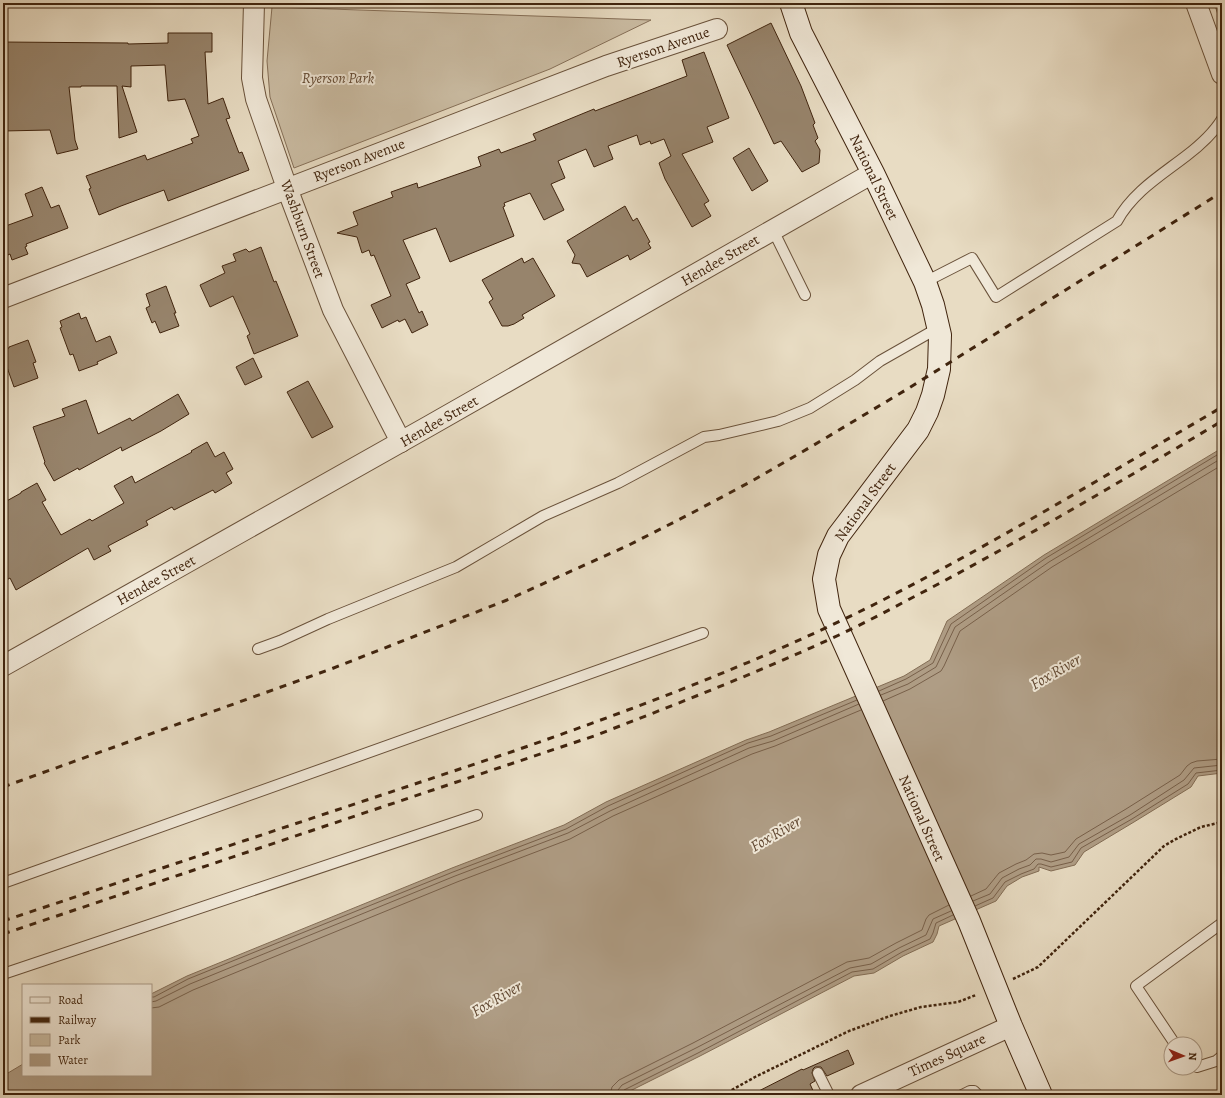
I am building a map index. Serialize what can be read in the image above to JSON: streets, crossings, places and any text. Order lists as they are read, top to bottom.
{
  "streets": {
    "street": [
      "Ryerson Avenue",
      "National Street",
      "Washburn Street",
      "Hendee Street",
      "Times Square"
    ]
  },
  "crossings": [
    ["Ryerson Avenue", "Washburn Street"],
    ["National Street", "Hendee Street"],
    ["National Street", "Times Square"],
    ["Washburn Street", "Hendee Street"]
  ],
  "water": ["Fox River"],
  "parks": ["Ryerson Park"],
  "legend": [
    "Road",
    "Railway",
    "Park",
    "Water"
  ],
  "north": "right"
}
